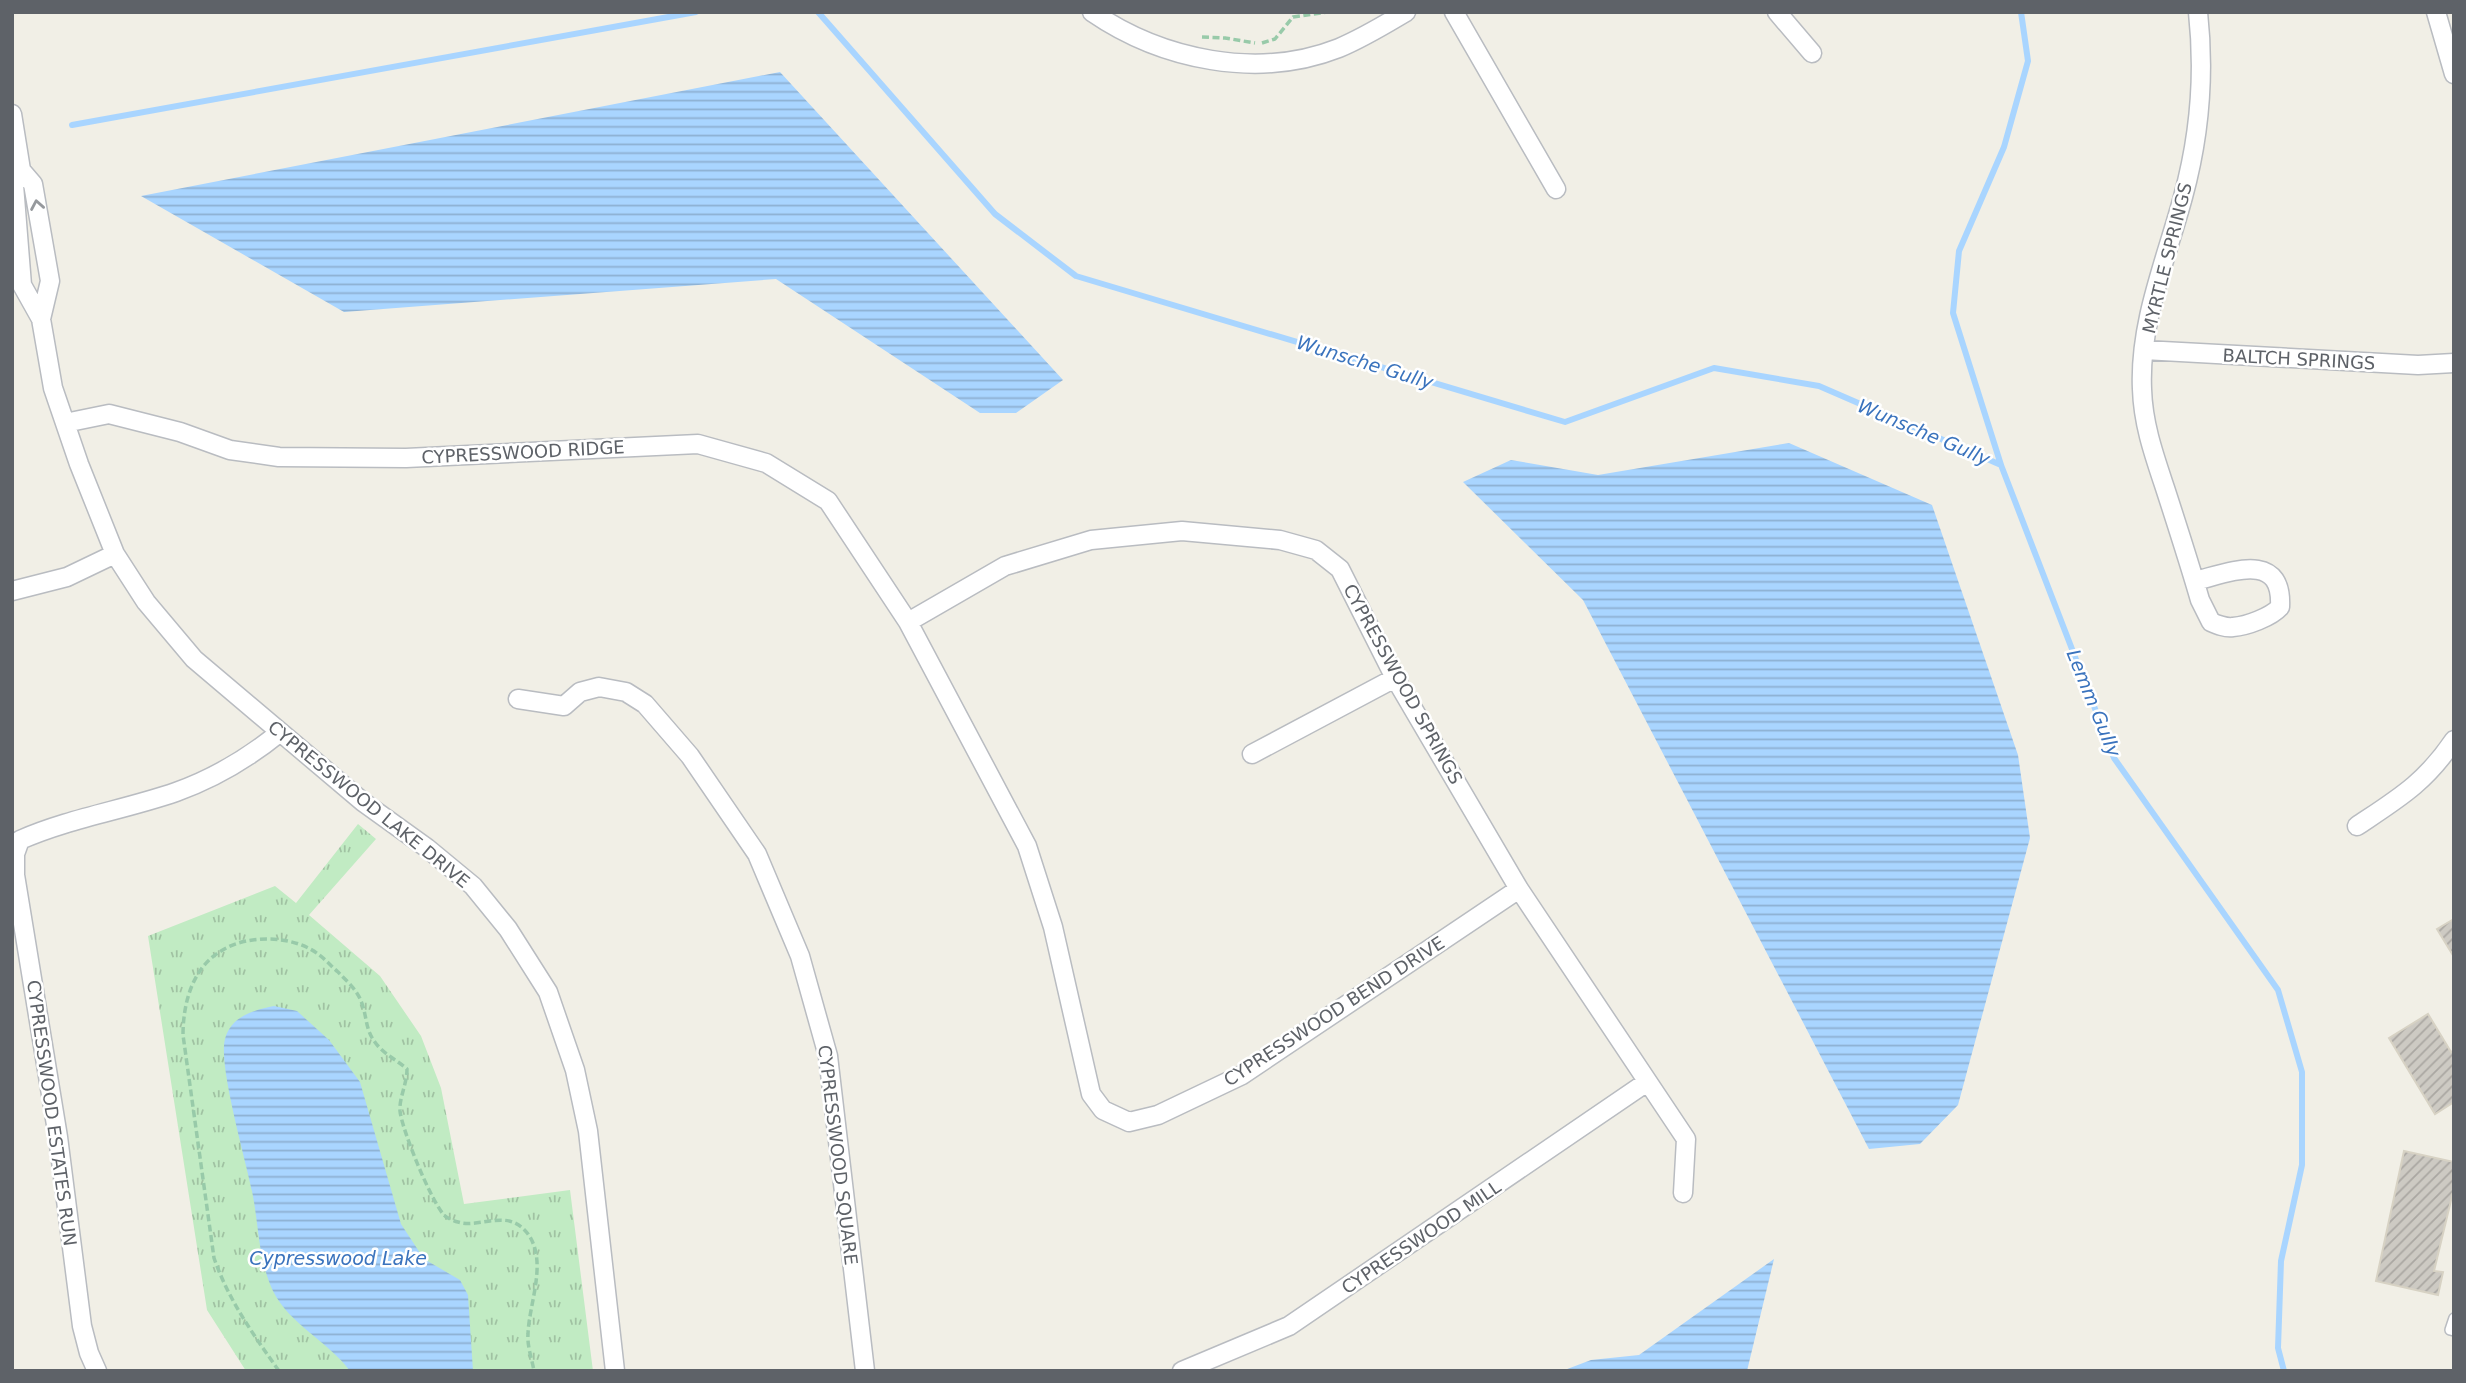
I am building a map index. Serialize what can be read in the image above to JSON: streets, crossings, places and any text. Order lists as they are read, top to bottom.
{
  "streets": {
    "street": [
      "MYRTLE SPRINGS",
      "BALTCH SPRINGS",
      "CYPRESSWOOD RIDGE",
      "CYPRESSWOOD SPRINGS",
      "CYPRESSWOOD LAKE DRIVE",
      "CYPRESSWOOD BEND DRIVE",
      "CYPRESSWOOD ESTATES RUN",
      "CYPRESSWOOD SQUARE",
      "CYPRESSWOOD MILL"
    ]
  },
  "crossings": [
    ["MYRTLE SPRINGS", "BALTCH SPRINGS"],
    ["CYPRESSWOOD RIDGE", "CYPRESSWOOD SPRINGS"],
    ["CYPRESSWOOD RIDGE", "CYPRESSWOOD LAKE DRIVE"],
    ["CYPRESSWOOD RIDGE", "CYPRESSWOOD BEND DRIVE"],
    ["CYPRESSWOOD SPRINGS", "CYPRESSWOOD BEND DRIVE"],
    ["CYPRESSWOOD SPRINGS", "CYPRESSWOOD MILL"],
    ["CYPRESSWOOD LAKE DRIVE", "CYPRESSWOOD ESTATES RUN"]
  ],
  "water": ["Wunsche Gully", "Lemm Gully", "Cypresswood Lake"]
}
